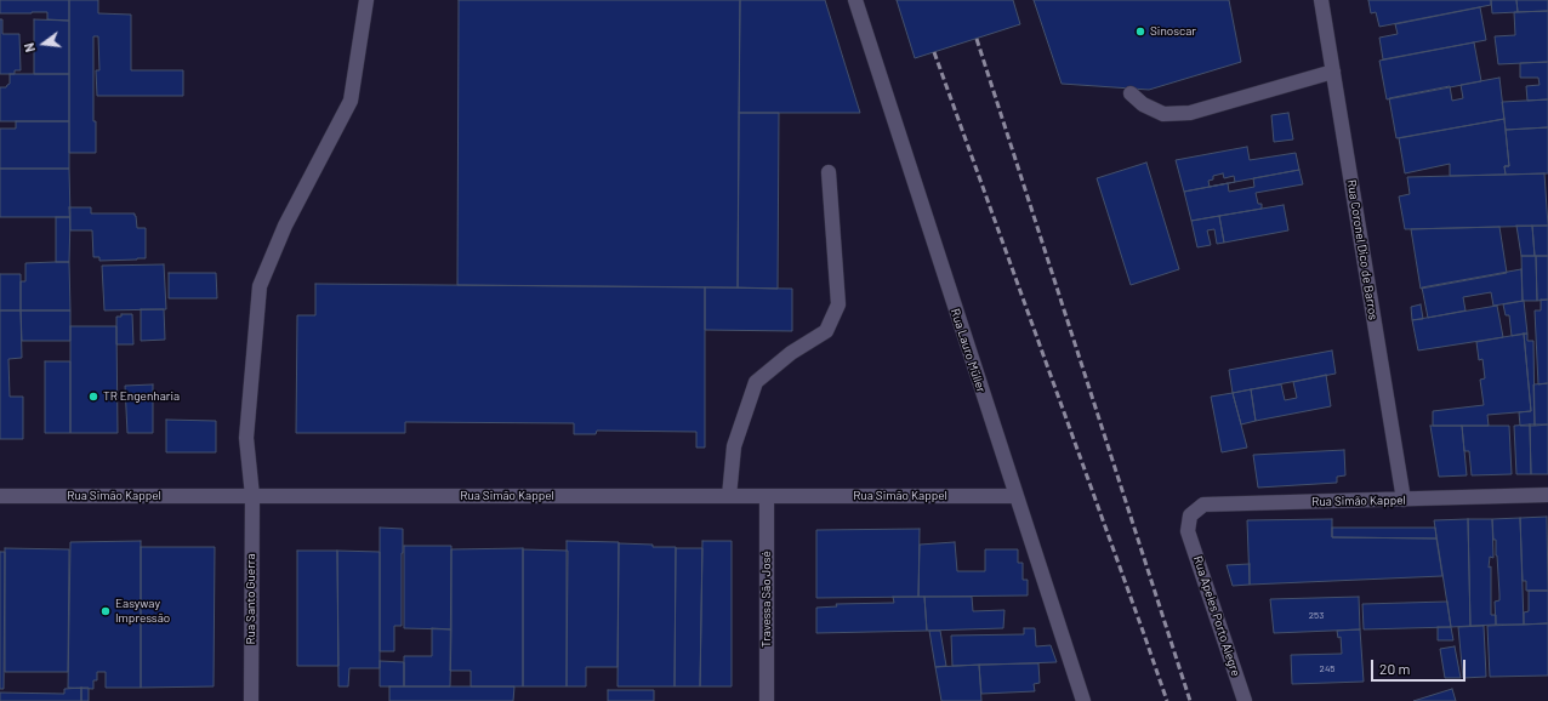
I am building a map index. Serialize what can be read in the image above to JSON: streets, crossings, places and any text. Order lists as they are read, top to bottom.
{
  "streets": {
    "street": [
      "Rua Coronel Dico de Barros",
      "Rua Lauro Müller",
      "Rua Simão Kappel",
      "Rua Santo Guerra",
      "Travessa São José",
      "Rua Apeles Porto Alegre"
    ]
  },
  "crossings": [
    ["Rua Coronel Dico de Barros", "Rua Simão Kappel"],
    ["Rua Lauro Müller", "Rua Simão Kappel"],
    ["Rua Simão Kappel", "Rua Santo Guerra"],
    ["Rua Simão Kappel", "Travessa São José"],
    ["Rua Simão Kappel", "Rua Apeles Porto Alegre"]
  ],
  "places": ["Sinoscar", "TR Engenharia", "Easyway Impressão"],
  "house_numbers": ["253", "245"],
  "scale_bar": "20 m",
  "north": "left"
}
